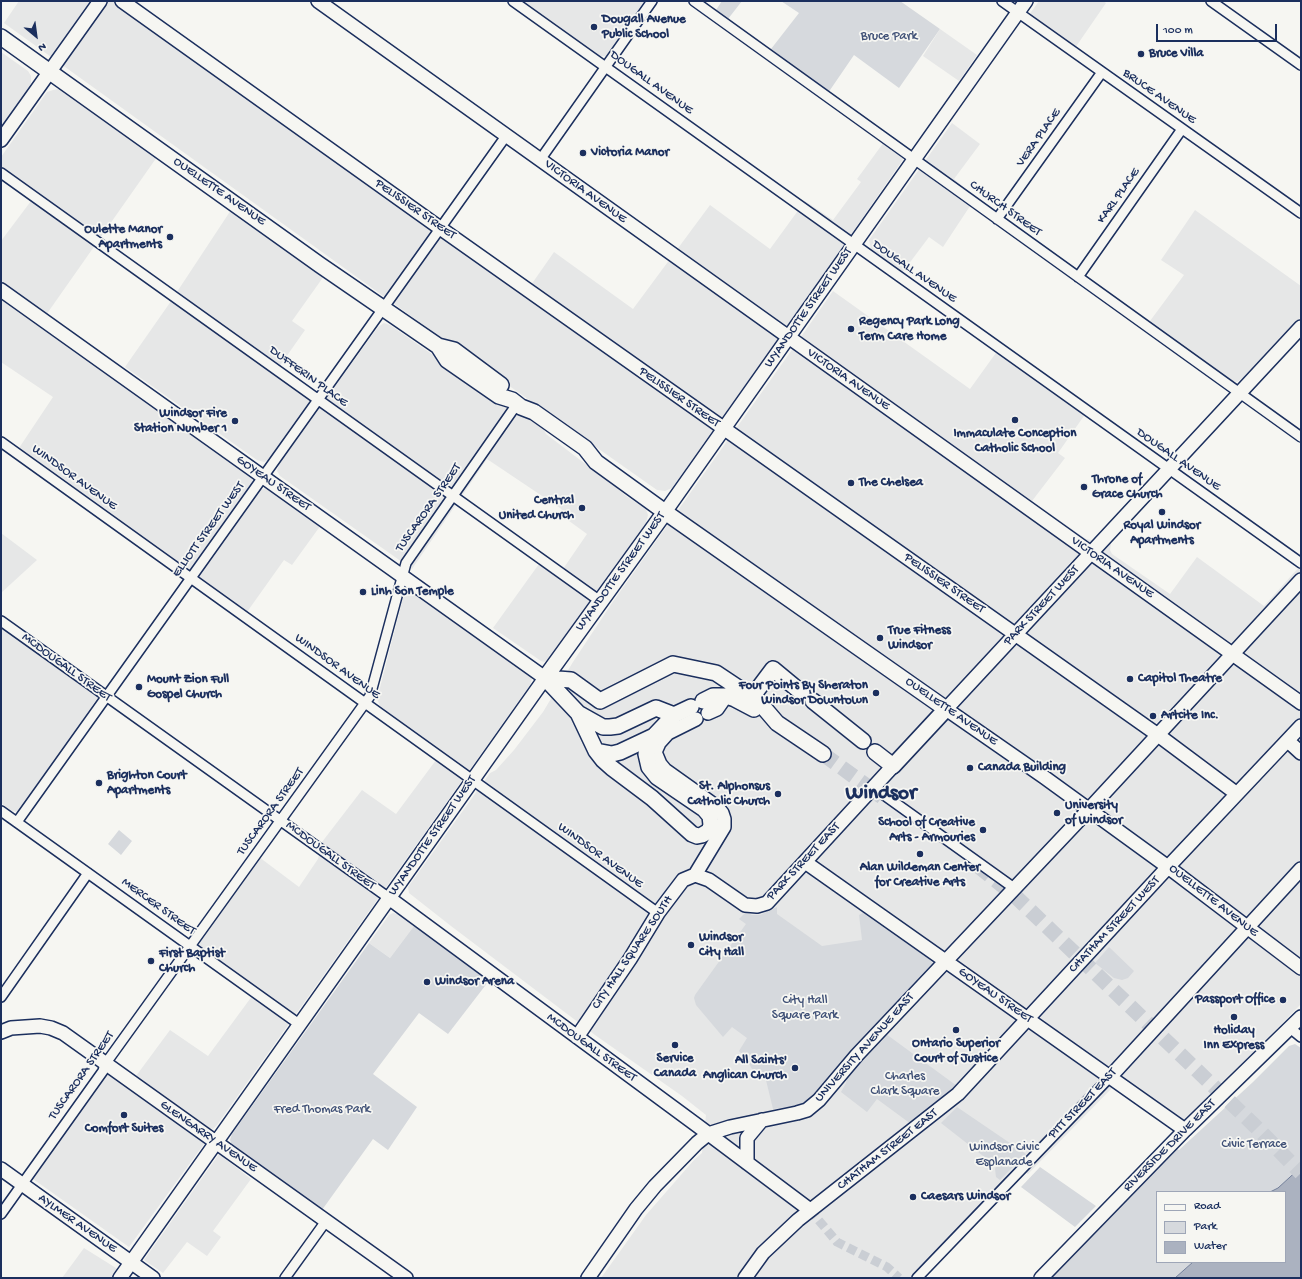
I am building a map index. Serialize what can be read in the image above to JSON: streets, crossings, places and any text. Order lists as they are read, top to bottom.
{
  "streets": {
    "main road": ["OUELLETTE AVENUE", "WYANDOTTE STREET WEST", "PARK STREET EAST"],
    "street": [
      "DOUGALL AVENUE",
      "BRUCE AVENUE",
      "VERA PLACE",
      "VICTORIA AVENUE",
      "KARL PLACE",
      "CHURCH STREET",
      "PELISSIER STREET",
      "DUFFERIN PLACE",
      "WINDSOR AVENUE",
      "GOYEAU STREET",
      "TUSCARORA STREET",
      "ELLIOTT STREET WEST",
      "PARK STREET WEST",
      "MCDOUGALL STREET",
      "MERCER STREET",
      "CHATHAM STREET WEST",
      "CITY HALL SQUARE SOUTH",
      "UNIVERSITY AVENUE EAST",
      "PITT STREET EAST",
      "GLENGARRY AVENUE",
      "RIVERSIDE DRIVE EAST",
      "CHATHAM STREET EAST",
      "AYLMER AVENUE"
    ]
  },
  "crossings": [
    ["DOUGALL AVENUE", "WYANDOTTE STREET WEST"],
    ["DOUGALL AVENUE", "PARK STREET WEST"],
    ["BRUCE AVENUE", "VERA PLACE"],
    ["BRUCE AVENUE", "KARL PLACE"],
    ["BRUCE AVENUE", "WYANDOTTE STREET WEST"],
    ["VERA PLACE", "CHURCH STREET"],
    ["OUELLETTE AVENUE", "WYANDOTTE STREET WEST"],
    ["OUELLETTE AVENUE", "TUSCARORA STREET"],
    ["OUELLETTE AVENUE", "ELLIOTT STREET WEST"],
    ["OUELLETTE AVENUE", "PARK STREET WEST"],
    ["OUELLETTE AVENUE", "PARK STREET EAST"],
    ["OUELLETTE AVENUE", "CHATHAM STREET WEST"],
    ["OUELLETTE AVENUE", "UNIVERSITY AVENUE EAST"],
    ["OUELLETTE AVENUE", "PITT STREET EAST"],
    ["VICTORIA AVENUE", "WYANDOTTE STREET WEST"],
    ["VICTORIA AVENUE", "ELLIOTT STREET WEST"],
    ["VICTORIA AVENUE", "PARK STREET WEST"],
    ["VICTORIA AVENUE", "UNIVERSITY AVENUE EAST"],
    ["KARL PLACE", "CHURCH STREET"],
    ["CHURCH STREET", "WYANDOTTE STREET WEST"],
    ["CHURCH STREET", "PARK STREET WEST"],
    ["PELISSIER STREET", "WYANDOTTE STREET WEST"],
    ["PELISSIER STREET", "ELLIOTT STREET WEST"],
    ["PELISSIER STREET", "PARK STREET WEST"],
    ["PELISSIER STREET", "CHATHAM STREET WEST"],
    ["PELISSIER STREET", "UNIVERSITY AVENUE EAST"],
    ["WYANDOTTE STREET WEST", "DUFFERIN PLACE"],
    ["WYANDOTTE STREET WEST", "WINDSOR AVENUE"],
    ["WYANDOTTE STREET WEST", "GOYEAU STREET"],
    ["WYANDOTTE STREET WEST", "MCDOUGALL STREET"],
    ["WYANDOTTE STREET WEST", "MERCER STREET"],
    ["WYANDOTTE STREET WEST", "GLENGARRY AVENUE"],
    ["WYANDOTTE STREET WEST", "AYLMER AVENUE"],
    ["DUFFERIN PLACE", "TUSCARORA STREET"],
    ["DUFFERIN PLACE", "ELLIOTT STREET WEST"],
    ["WINDSOR AVENUE", "TUSCARORA STREET"],
    ["WINDSOR AVENUE", "ELLIOTT STREET WEST"],
    ["WINDSOR AVENUE", "CITY HALL SQUARE SOUTH"],
    ["GOYEAU STREET", "TUSCARORA STREET"],
    ["GOYEAU STREET", "ELLIOTT STREET WEST"],
    ["GOYEAU STREET", "PARK STREET EAST"],
    ["GOYEAU STREET", "CHATHAM STREET WEST"],
    ["GOYEAU STREET", "UNIVERSITY AVENUE EAST"],
    ["GOYEAU STREET", "PITT STREET EAST"],
    ["GOYEAU STREET", "RIVERSIDE DRIVE EAST"],
    ["GOYEAU STREET", "CHATHAM STREET EAST"],
    ["TUSCARORA STREET", "MCDOUGALL STREET"],
    ["TUSCARORA STREET", "MERCER STREET"],
    ["TUSCARORA STREET", "GLENGARRY AVENUE"],
    ["TUSCARORA STREET", "AYLMER AVENUE"],
    ["ELLIOTT STREET WEST", "MCDOUGALL STREET"],
    ["ELLIOTT STREET WEST", "MERCER STREET"],
    ["PARK STREET WEST", "PARK STREET EAST"],
    ["MCDOUGALL STREET", "CITY HALL SQUARE SOUTH"],
    ["MCDOUGALL STREET", "UNIVERSITY AVENUE EAST"],
    ["MCDOUGALL STREET", "CHATHAM STREET EAST"],
    ["PARK STREET EAST", "CITY HALL SQUARE SOUTH"],
    ["CHATHAM STREET WEST", "CHATHAM STREET EAST"]
  ],
  "districts": ["Windsor"],
  "parks": [
    "Bruce Park",
    "City Hall Square Park",
    "Charles Clark Square",
    "Fred Thomas Park",
    "Civic Terrace",
    "Windsor Civic Esplanade"
  ],
  "places": [
    "Dougall Avenue Public School",
    "Bruce Villa",
    "Victoria Manor",
    "Oulette Manor Apartments",
    "Regency Park Long Term Care Home",
    "Immaculate Conception Catholic School",
    "Windsor Fire Station Number 1",
    "The Chelsea",
    "Throne of Grace Church",
    "Central United Church",
    "Royal Windsor Apartments",
    "Linh Son Temple",
    "True Fitness Windsor",
    "Capitol Theatre",
    "Mount Zion Full Gospel Church",
    "Four Points By Sheraton Windsor Downtown",
    "Artcite Inc.",
    "Canada Building",
    "Brighton Court Apartments",
    "St. Alphonsus Catholic Church",
    "University of Windsor",
    "School of Creative Arts - Armouries",
    "Alan Wildeman Center for Creative Arts",
    "Windsor City Hall",
    "First Baptist Church",
    "Windsor Arena",
    "Passport Office",
    "Holiday Inn Express",
    "Ontario Superior Court of Justice",
    "Service Canada",
    "All Saints' Anglican Church",
    "Comfort Suites",
    "Caesars Windsor"
  ],
  "legend": ["Road", "Park", "Water"],
  "scale_bar": "100 m",
  "north": "bottom right"
}
